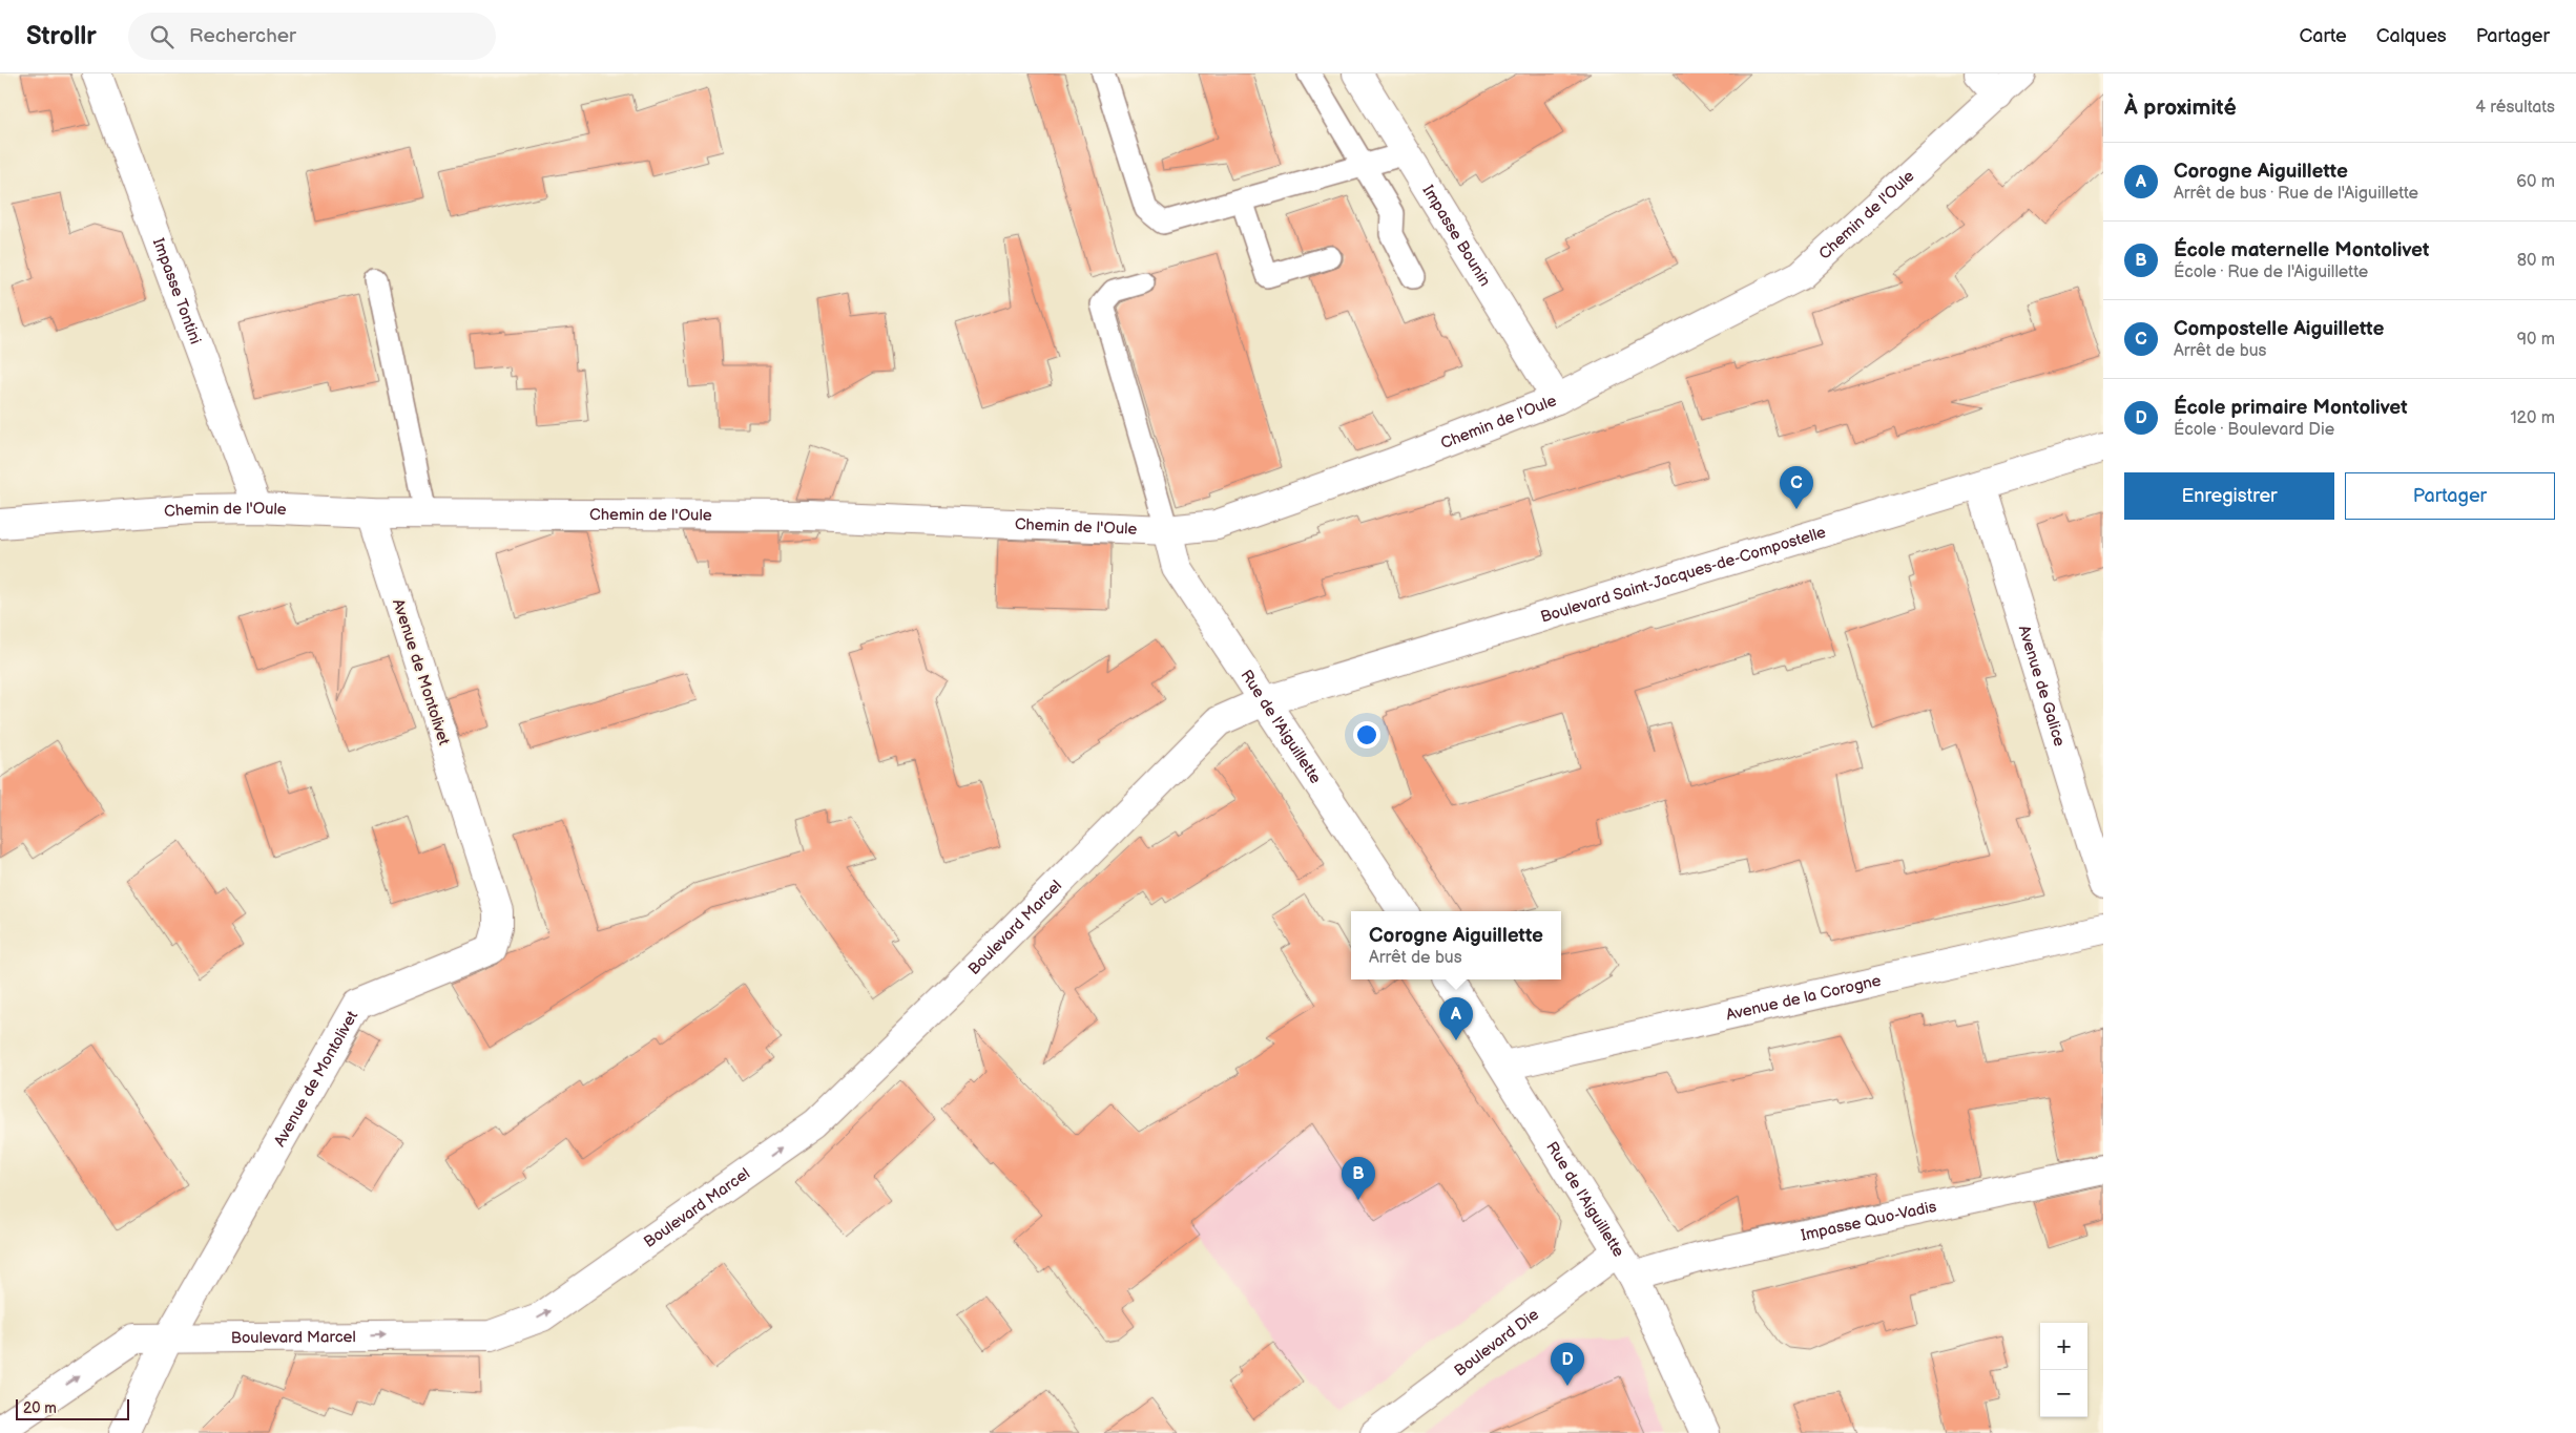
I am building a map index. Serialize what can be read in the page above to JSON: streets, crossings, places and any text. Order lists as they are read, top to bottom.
{
  "streets": {
    "street": [
      "Chemin de l'Oule",
      "Impasse Bounin",
      "Impasse Tontini",
      "Boulevard Saint-Jacques-de-Compostelle",
      "Avenue de Montolivet",
      "Avenue de Galice",
      "Rue de l'Aiguillette",
      "Boulevard Marcel",
      "Avenue de la Corogne",
      "Impasse Quo-Vadis",
      "Boulevard Die"
    ]
  },
  "crossings": [
    ["Chemin de l'Oule", "Impasse Bounin"],
    ["Chemin de l'Oule", "Impasse Tontini"],
    ["Chemin de l'Oule", "Avenue de Montolivet"],
    ["Chemin de l'Oule", "Rue de l'Aiguillette"],
    ["Boulevard Saint-Jacques-de-Compostelle", "Avenue de Galice"],
    ["Boulevard Saint-Jacques-de-Compostelle", "Rue de l'Aiguillette"],
    ["Boulevard Saint-Jacques-de-Compostelle", "Boulevard Marcel"],
    ["Avenue de Montolivet", "Boulevard Marcel"],
    ["Rue de l'Aiguillette", "Boulevard Marcel"],
    ["Rue de l'Aiguillette", "Avenue de la Corogne"],
    ["Rue de l'Aiguillette", "Impasse Quo-Vadis"],
    ["Rue de l'Aiguillette", "Boulevard Die"]
  ],
  "one_way": ["Boulevard Marcel"],
  "scale_bar": "20 m",
  "page": {
    "header": "Strollr",
    "search": "Rechercher",
    "nav": ["Carte", "Calques", "Partager"],
    "heading": ["À proximité", "4 résultats"],
    "list": [
      {
        "mark": "A",
        "name": "Corogne Aiguillette",
        "note": "Arrêt de bus · Rue de l'Aiguillette",
        "value": "60 m"
      },
      {
        "mark": "B",
        "name": "École maternelle Montolivet",
        "note": "École · Rue de l'Aiguillette",
        "value": "80 m"
      },
      {
        "mark": "C",
        "name": "Compostelle Aiguillette",
        "note": "Arrêt de bus",
        "value": "90 m"
      },
      {
        "mark": "D",
        "name": "École primaire Montolivet",
        "note": "École · Boulevard Die",
        "value": "120 m"
      }
    ],
    "buttons": ["Enregistrer", "Partager"],
    "pins": [
      "C",
      "A",
      "B",
      "D"
    ],
    "popup": ["Corogne Aiguillette", "Arrêt de bus"],
    "map_buttons": ["+", "−"],
    "scale": "20 m"
  }
}
